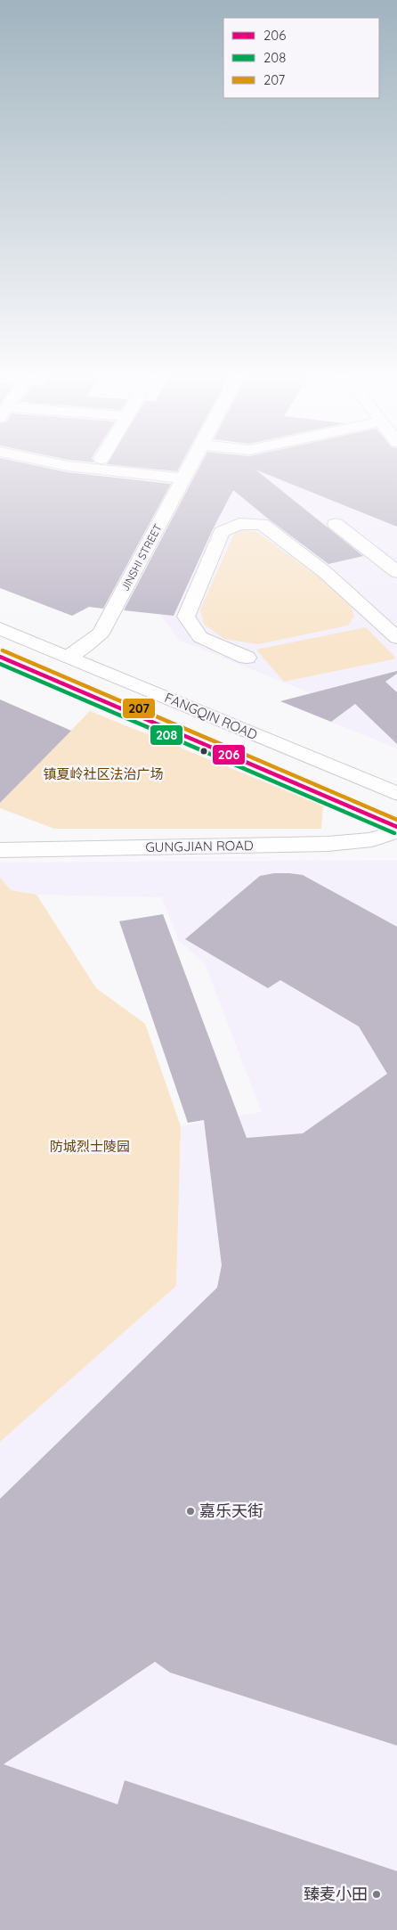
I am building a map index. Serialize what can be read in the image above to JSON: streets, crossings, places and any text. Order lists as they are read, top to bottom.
{
  "streets": {
    "street": ["JINSHI STREET", "FANGQIN ROAD", "GUNGJIAN ROAD"]
  },
  "crossings": [
    ["JINSHI STREET", "FANGQIN ROAD"]
  ],
  "parks": ["镇夏岭社区法治广场", "防城烈士陵园"],
  "places": ["嘉乐天街", "臻麦小田"],
  "lines": ["transit line 207", "transit line 206", "transit line 208"],
  "legend": ["206", "208", "207"]
}
